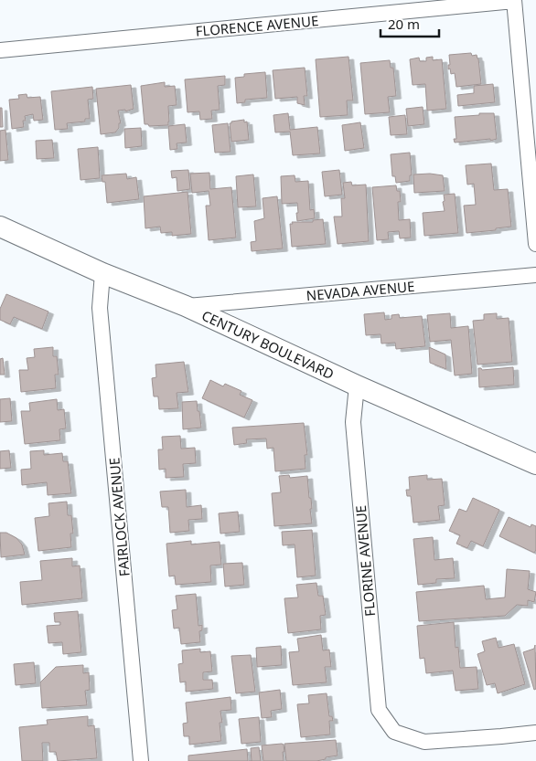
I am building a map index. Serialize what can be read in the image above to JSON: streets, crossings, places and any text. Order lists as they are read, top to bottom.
{
  "streets": {
    "street": [
      "FLORENCE AVENUE",
      "NEVADA AVENUE",
      "CENTURY BOULEVARD",
      "FAIRLOCK AVENUE",
      "FLORINE AVENUE"
    ]
  },
  "crossings": [
    ["NEVADA AVENUE", "CENTURY BOULEVARD"],
    ["CENTURY BOULEVARD", "FAIRLOCK AVENUE"],
    ["CENTURY BOULEVARD", "FLORINE AVENUE"]
  ],
  "scale_bar": "20 m"
}
